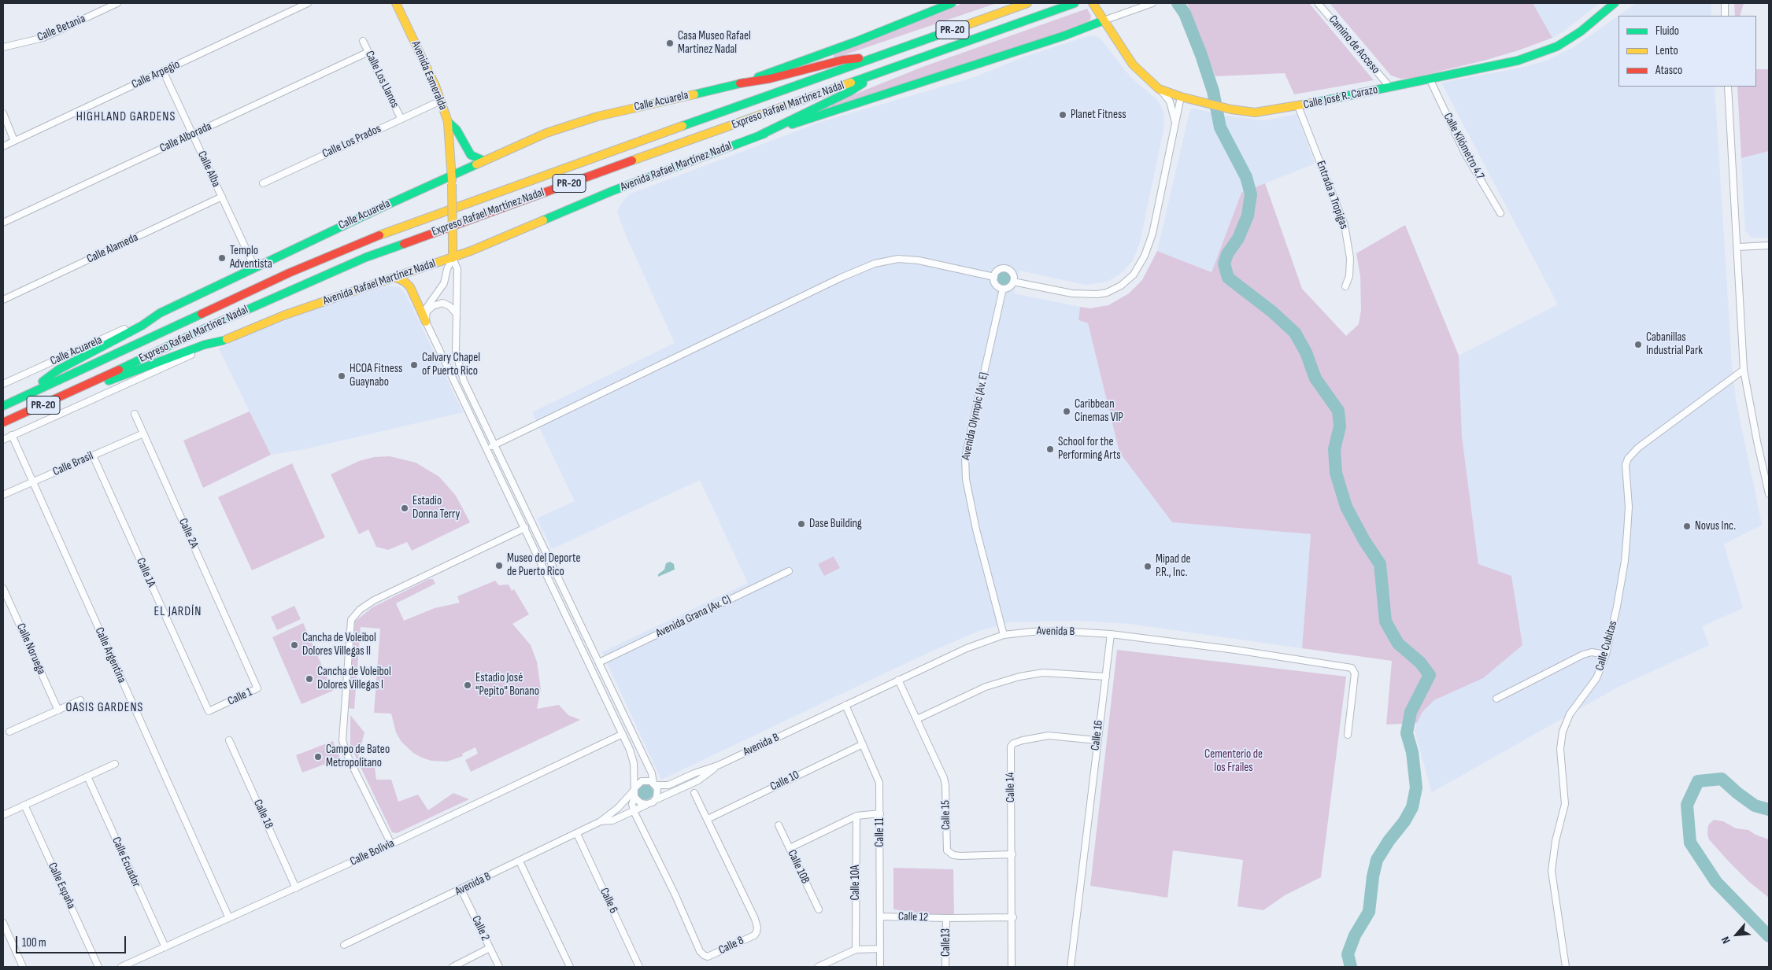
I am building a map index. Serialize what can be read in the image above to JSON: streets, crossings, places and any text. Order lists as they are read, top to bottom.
{
  "streets": {
    "main road": [
      "PR-20",
      "Avenida Esmeralda",
      "Calle José R. Carazo",
      "Calle Acuarela",
      "Expreso Rafael Martínez Nadal",
      "Avenida Rafael Martínez Nadal"
    ],
    "street": [
      "Calle Betania",
      "Camino de Acceso",
      "Calle Arpegio",
      "Calle Los Llanos",
      "Calle Alborada",
      "Calle Los Prados",
      "Calle Kilómetro 4.7",
      "Calle Alba",
      "Entrada a Tropigas",
      "Calle Alameda",
      "Avenida Olympic (Av. E)",
      "Calle Brasil",
      "Calle 2A",
      "Calle 1A",
      "Avenida Grana (Av. C)",
      "Avenida B",
      "Calle Cubitas",
      "Calle Noruega",
      "Calle Argentina",
      "Calle 1",
      "Calle 16",
      "Calle 10",
      "Calle 14",
      "Calle 18",
      "Calle 15",
      "Calle 11",
      "Calle Bolivia",
      "Calle Ecuador",
      "Calle 10B",
      "Calle 10A",
      "Calle España",
      "Calle 6",
      "Calle 12",
      "Calle 2",
      "Calle13",
      "Calle 8"
    ]
  },
  "crossings": [
    ["Camino de Acceso", "Calle José R. Carazo"],
    ["Calle Arpegio", "Calle Alba"],
    ["Avenida Esmeralda", "Calle Acuarela"],
    ["Avenida Esmeralda", "Calle Los Prados"],
    ["Avenida Esmeralda", "Avenida Rafael Martínez Nadal"],
    ["Calle Los Llanos", "Calle Alborada"],
    ["Calle Los Llanos", "Calle Los Prados"],
    ["Calle José R. Carazo", "Calle Kilómetro 4.7"],
    ["Calle José R. Carazo", "Entrada a Tropigas"],
    ["Calle Acuarela", "Calle Alba"],
    ["Calle Alborada", "Calle Alba"],
    ["Avenida Rafael Martínez Nadal", "Calle Argentina"],
    ["Calle Alba", "Calle Alameda"],
    ["Avenida Olympic (Av. E)", "Avenida B"],
    ["Calle Brasil", "Calle 2A"],
    ["Calle Brasil", "Calle 1A"],
    ["Calle Brasil", "Calle Argentina"],
    ["Calle 2A", "Calle 1"],
    ["Calle 1A", "Calle 1"],
    ["Avenida B", "Calle 16"],
    ["Avenida B", "Calle 15"],
    ["Avenida B", "Calle 11"],
    ["Avenida B", "Calle 6"],
    ["Avenida B", "Calle 2"],
    ["Avenida B", "Calle 8"],
    ["Calle Argentina", "Calle Bolivia"],
    ["Calle 16", "Calle 14"],
    ["Calle 10", "Calle 11"],
    ["Calle 10", "Calle 8"],
    ["Calle 14", "Calle 15"],
    ["Calle 18", "Calle Bolivia"],
    ["Calle 11", "Calle 12"],
    ["Calle Bolivia", "Calle Ecuador"],
    ["Calle Bolivia", "Calle 8"],
    ["Calle 12", "Calle13"]
  ],
  "districts": ["HIGHLAND GARDENS", "EL JARDÍN", "OASIS GARDENS"],
  "parks": ["Cementerio de los Frailes"],
  "places": [
    "Casa Museo Rafael Martinez Nadal",
    "Planet Fitness",
    "Templo Adventista",
    "Cabanillas Industrial Park",
    "Calvary Chapel of Puerto Rico",
    "HCOA Fitness Guaynabo",
    "Caribbean Cinemas VIP",
    "School for the Performing Arts",
    "Estadio Donna Terry",
    "Dase Building",
    "Novus Inc.",
    "Museo del Deporte de Puerto Rico",
    "Mipad de P.R., Inc.",
    "Cancha de Voleibol Dolores Villegas II",
    "Cancha de Voleibol Dolores Villegas I",
    "Estadio José \"Pepito\" Bonano",
    "Campo de Bateo Metropolitano"
  ],
  "legend": ["Fluido", "Lento", "Atasco"],
  "scale_bar": "100 m",
  "north": "bottom left"
}
